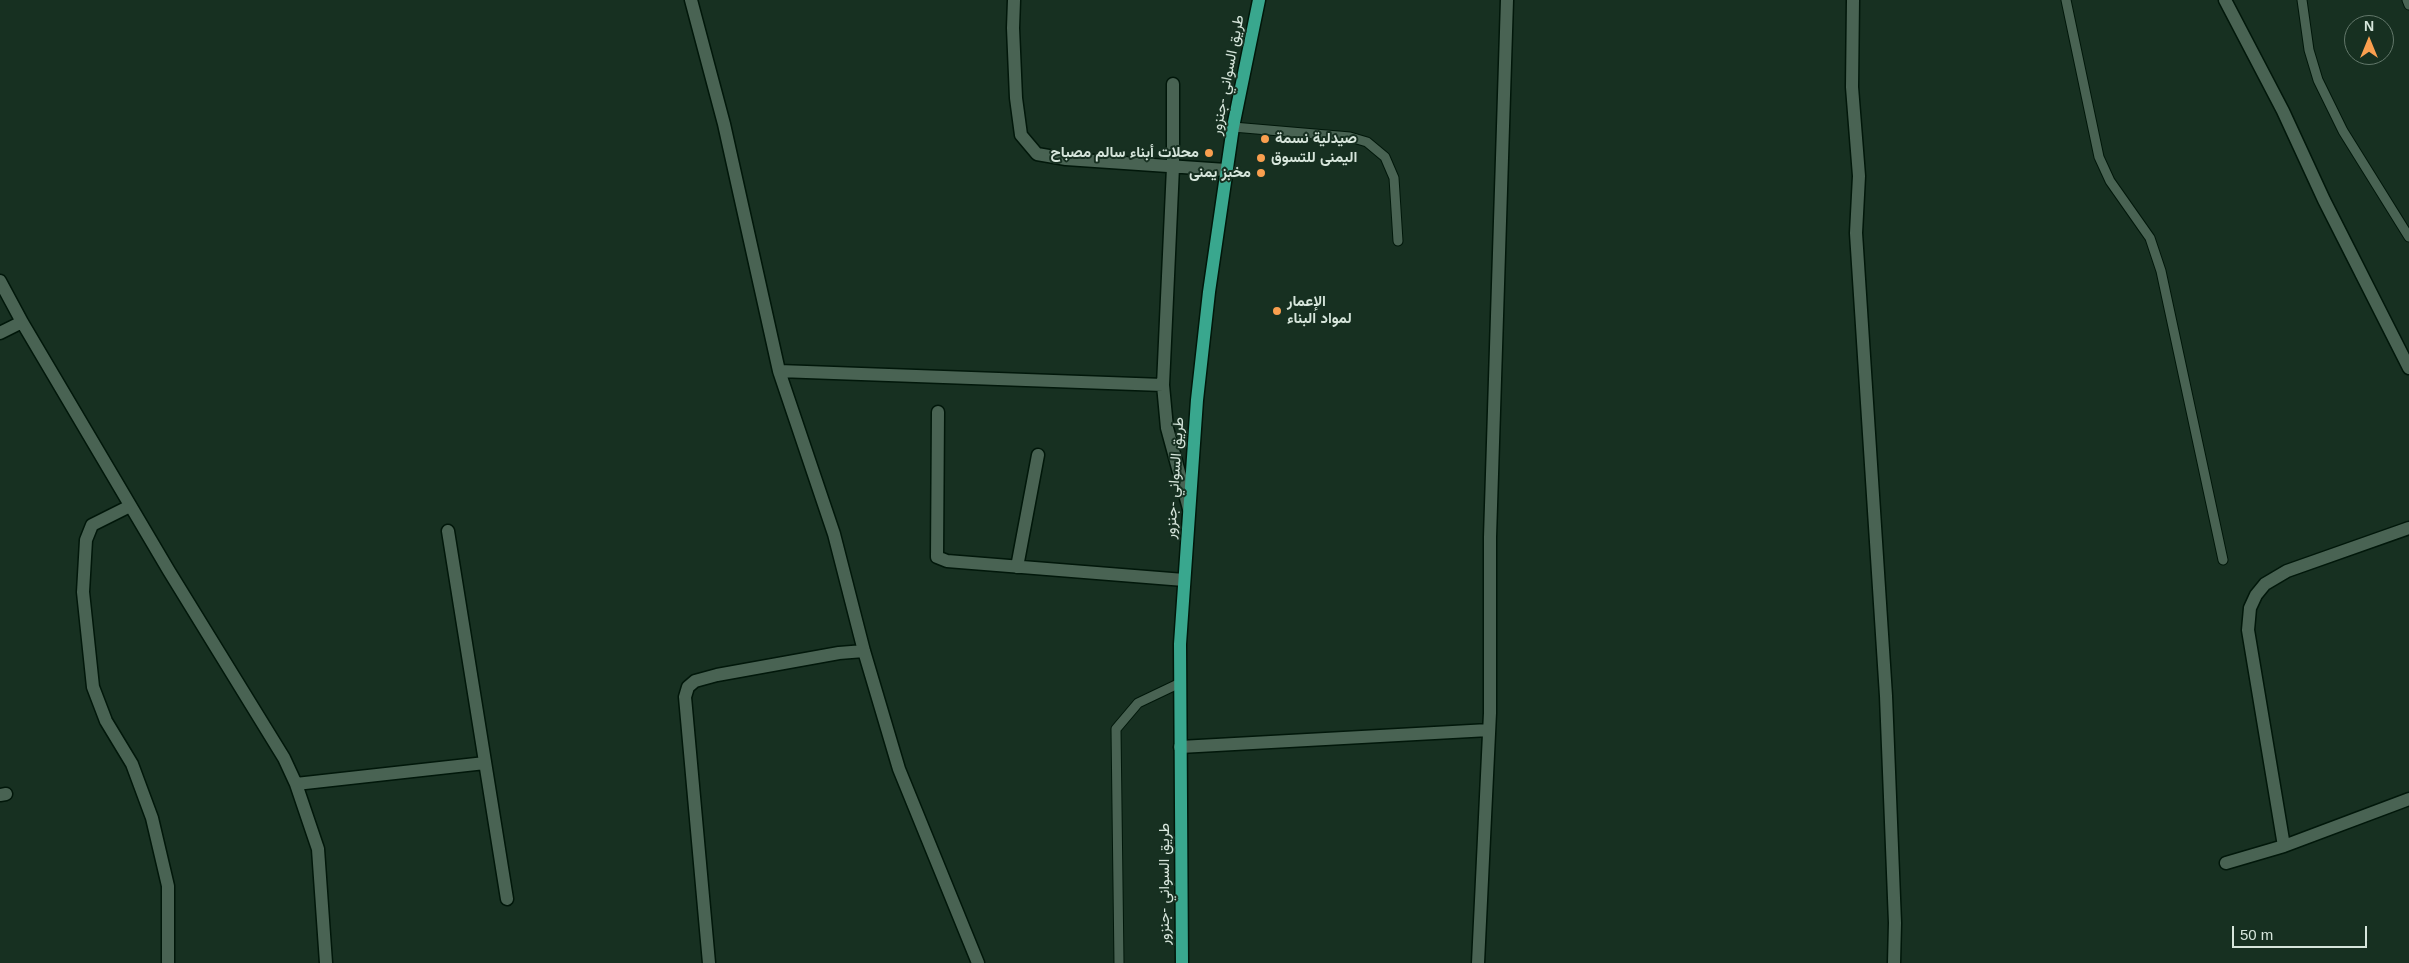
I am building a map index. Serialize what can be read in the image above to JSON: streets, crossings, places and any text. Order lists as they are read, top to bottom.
{
  "streets": {
    "main road": ["طريق السواني -جنزور"]
  },
  "places": [
    "صيدلية نسمة",
    "محلات أبناء سالم مصباح",
    "اليمنى للتسوق",
    "مخبز يمنى",
    "الإعمار لمواد البناء"
  ],
  "scale_bar": "50 m",
  "north": "top"
}
